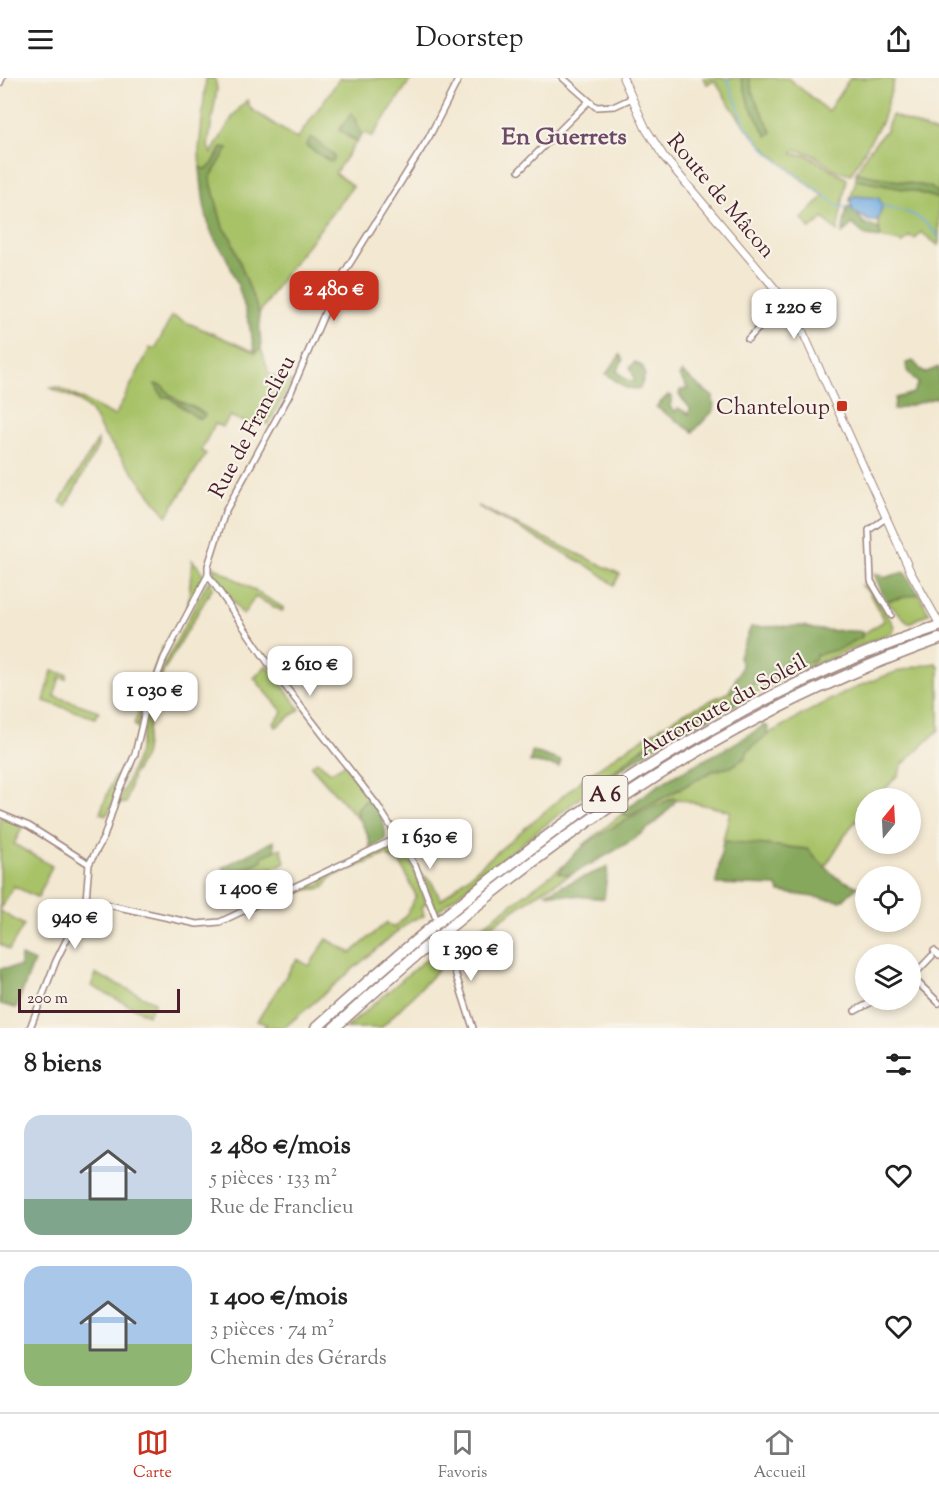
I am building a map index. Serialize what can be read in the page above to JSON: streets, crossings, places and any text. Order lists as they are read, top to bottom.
{
  "streets": {
    "highway": ["Autoroute du Soleil", "A 6"],
    "street": ["Route de Mâcon", "Rue de Franclieu"]
  },
  "crossings": [
    ["Route de Mâcon", "Autoroute du Soleil"]
  ],
  "districts": ["En Guerrets"],
  "places": {
    "transit": ["Chanteloup"]
  },
  "scale_bar": "200 m",
  "north": "top",
  "page": {
    "header": "Doorstep",
    "price": [
      "2 480 €",
      "1 220 €",
      "2 610 €",
      "1 030 €",
      "1 630 €",
      "1 400 €",
      "940 €",
      "1 390 €"
    ],
    "scale": "200 m",
    "heading": "8 biens",
    "list": [
      {
        "name": "2 480 €/mois",
        "note": "5 pièces · 133 m² · Rue de Franclieu"
      },
      {
        "name": "1 400 €/mois",
        "note": "3 pièces · 74 m² · Chemin des Gérards"
      }
    ],
    "tabs": ["Carte", "Favoris", "Accueil"]
  }
}
